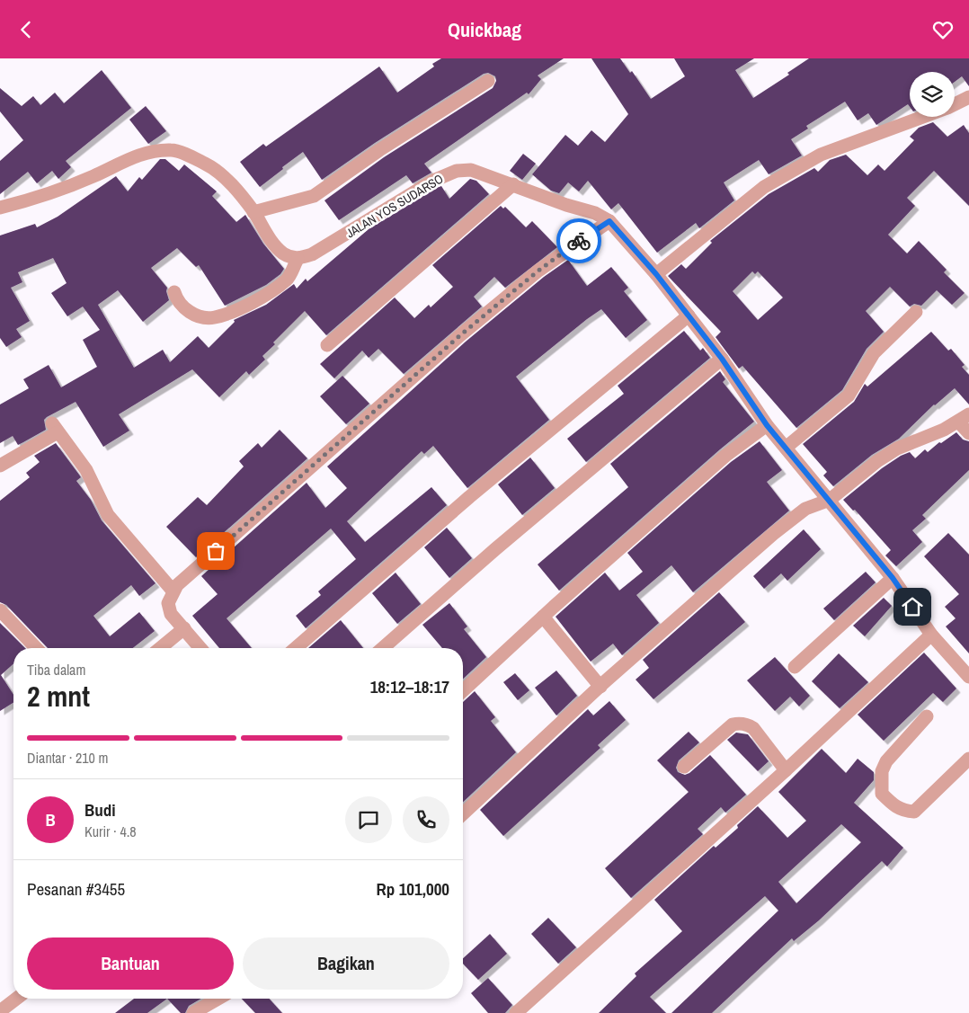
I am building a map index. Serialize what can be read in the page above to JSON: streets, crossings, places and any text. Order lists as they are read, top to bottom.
{
  "streets": {
    "street": ["JALAN YOS SUDARSO"]
  },
  "page": {
    "header": "Quickbag",
    "heading": ["2 mnt", "Tiba dalam", "18:12–18:17"],
    "panel": [
      "Budi",
      "Kurir · 4.8",
      "Pesanan #3455",
      "Rp 101,000"
    ],
    "bar": "Diantar · 210 m",
    "round": "B",
    "buttons": ["Bantuan", "Bagikan"]
  }
}
